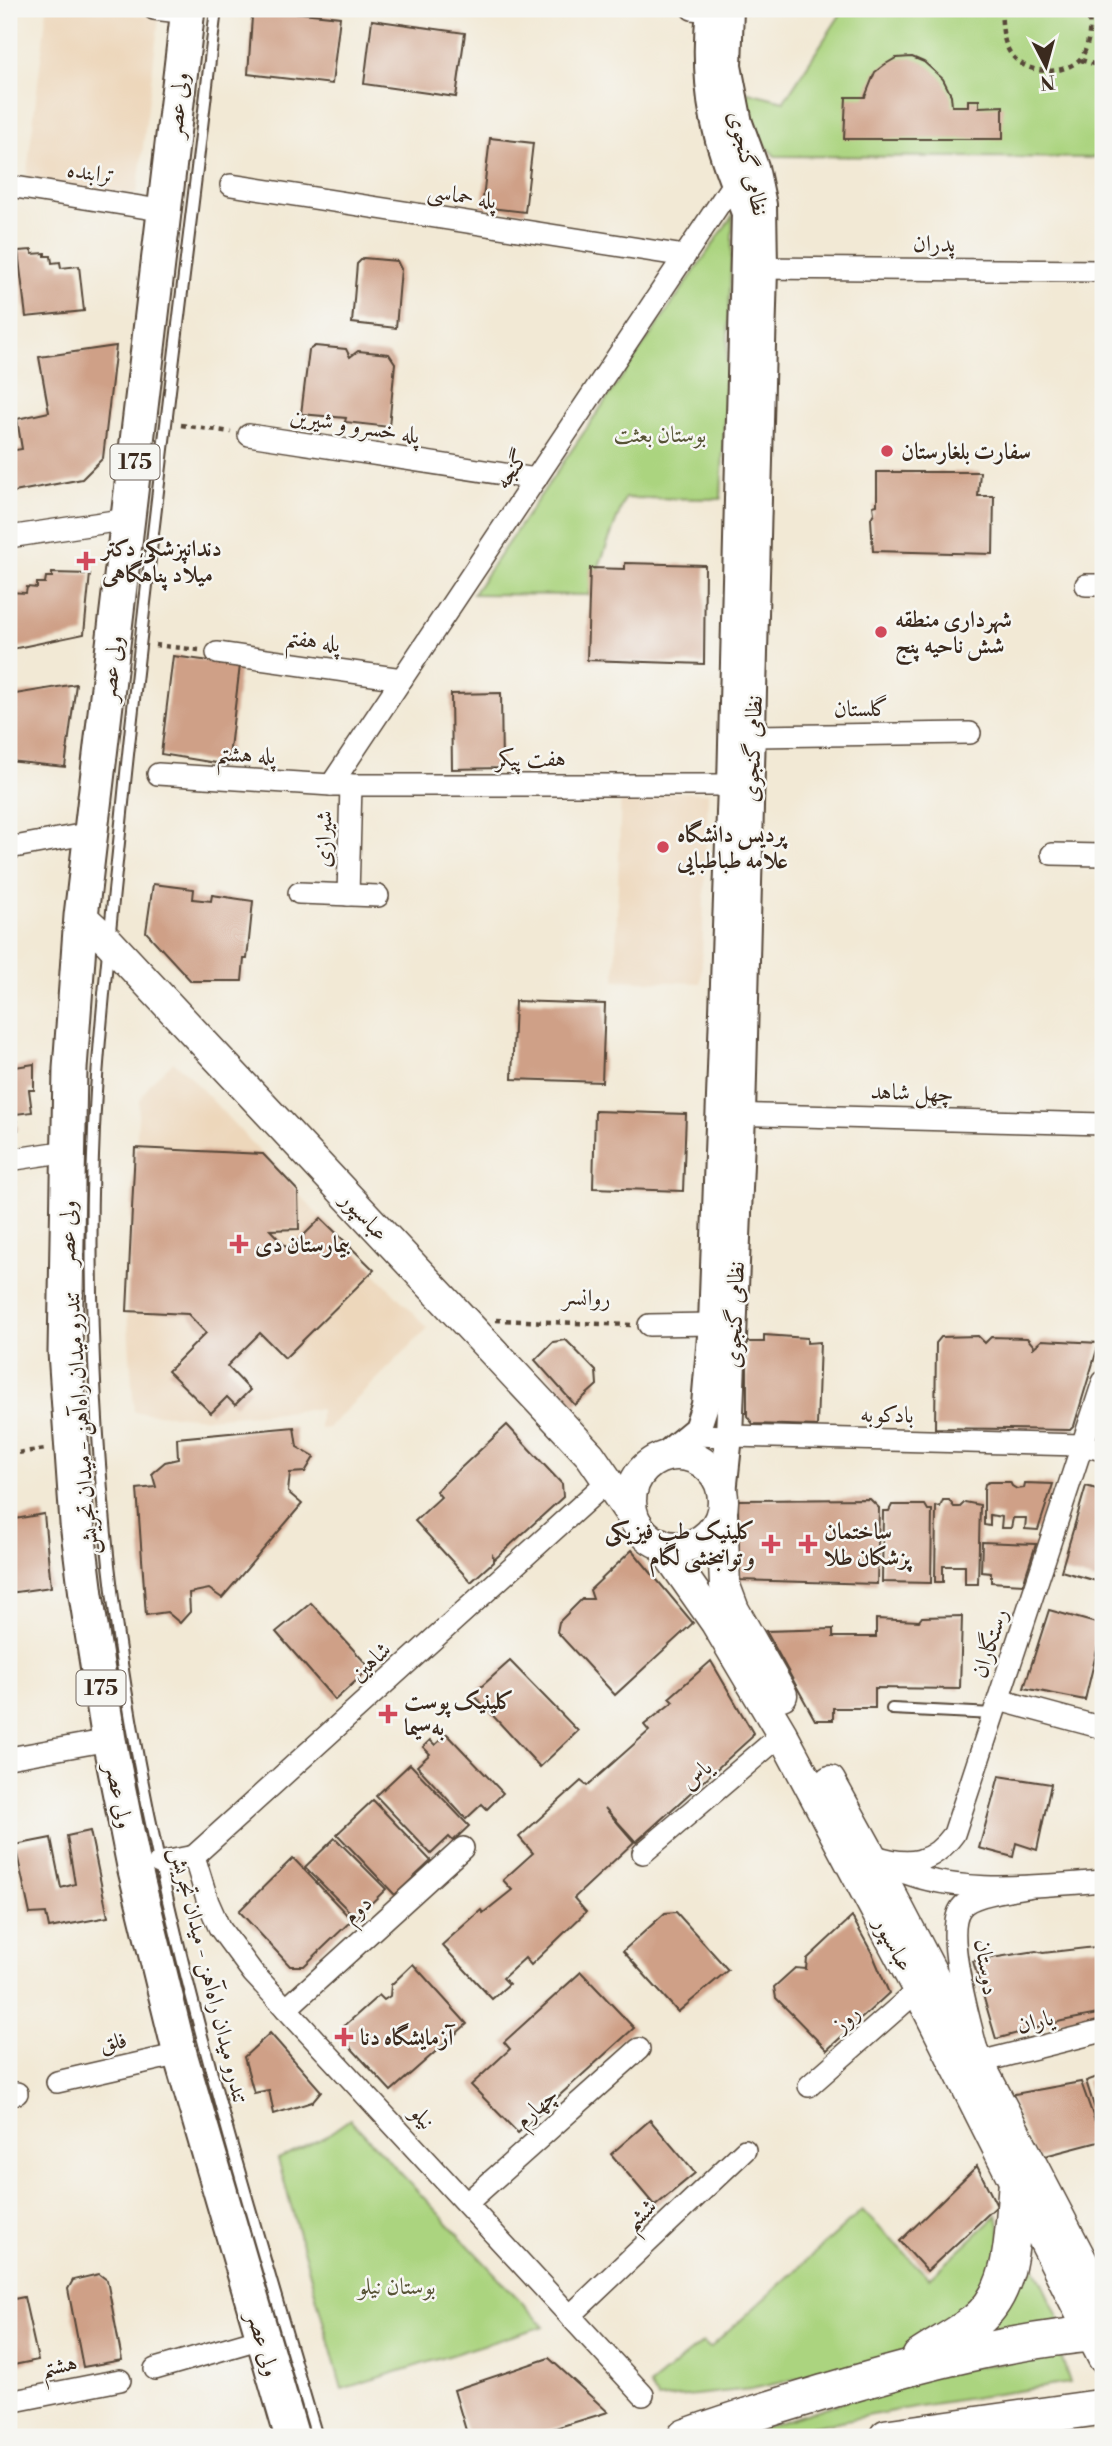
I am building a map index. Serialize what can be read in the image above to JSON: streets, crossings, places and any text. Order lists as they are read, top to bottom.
{
  "streets": {
    "main road": ["ولی عصر", "175", "عباسپور"],
    "street": [
      "نظامی گنجوی",
      "ترابنده",
      "پله حماسی",
      "پدران",
      "پله خسرو و شیرین",
      "گنجه",
      "پله هفتم",
      "گلستان",
      "پله هشتم",
      "هفت پیکر",
      "شیرازی",
      "چهل شاهد",
      "بادکوبه",
      "رستگاران",
      "شاهین",
      "یاس",
      "دوم",
      "دوستان",
      "روز",
      "یاران",
      "فلق",
      "چهارم",
      "نیلو",
      "ششم",
      "هشتم"
    ],
    "lane": ["تندرو میدان راه‌آهن - میدان تجریش"],
    "path": ["روانسر"]
  },
  "crossings": [
    ["ولی عصر", "ترابنده"],
    ["ولی عصر", "عباسپور"],
    ["ولی عصر", "تندرو میدان راه‌آهن - میدان تجریش"],
    ["ولی عصر", "فلق"],
    ["نظامی گنجوی", "پدران"],
    ["نظامی گنجوی", "گنجه"],
    ["نظامی گنجوی", "گلستان"],
    ["نظامی گنجوی", "هفت پیکر"],
    ["نظامی گنجوی", "چهل شاهد"],
    ["نظامی گنجوی", "عباسپور"],
    ["نظامی گنجوی", "بادکوبه"],
    ["پله حماسی", "گنجه"],
    ["پله خسرو و شیرین", "گنجه"],
    ["گنجه", "پله هفتم"],
    ["گنجه", "پله هشتم"],
    ["گنجه", "هفت پیکر"],
    ["گنجه", "شیرازی"],
    ["پله هشتم", "هفت پیکر"],
    ["پله هشتم", "شیرازی"],
    ["هفت پیکر", "شیرازی"],
    ["عباسپور", "روانسر"],
    ["عباسپور", "تندرو میدان راه‌آهن - میدان تجریش"],
    ["عباسپور", "رستگاران"],
    ["عباسپور", "شاهین"],
    ["عباسپور", "یاس"],
    ["عباسپور", "دوستان"],
    ["عباسپور", "روز"],
    ["عباسپور", "یاران"],
    ["بادکوبه", "رستگاران"],
    ["رستگاران", "دوستان"],
    ["شاهین", "نیلو"],
    ["دوم", "نیلو"],
    ["دوستان", "یاران"],
    ["چهارم", "نیلو"],
    ["نیلو", "ششم"]
  ],
  "parks": ["بوستان بعثت", "بوستان نیلو"],
  "places": {
    "other": ["سفارت بلغارستان", "شهرداری منطقه شش ناحیه پنج", "پردیس دانشگاه علامه طباطبایی"],
    "health": [
      "دندانپزشکی دکتر میلاد پناهگاهی",
      "بیمارستان دی",
      "کلینیک طب فیزیکی و توانبخشی لگام",
      "ساختمان پزشکان طلا",
      "کلینیک پوست به‌سیما",
      "آزمایشگاه دنا"
    ]
  },
  "north": "bottom"
}
